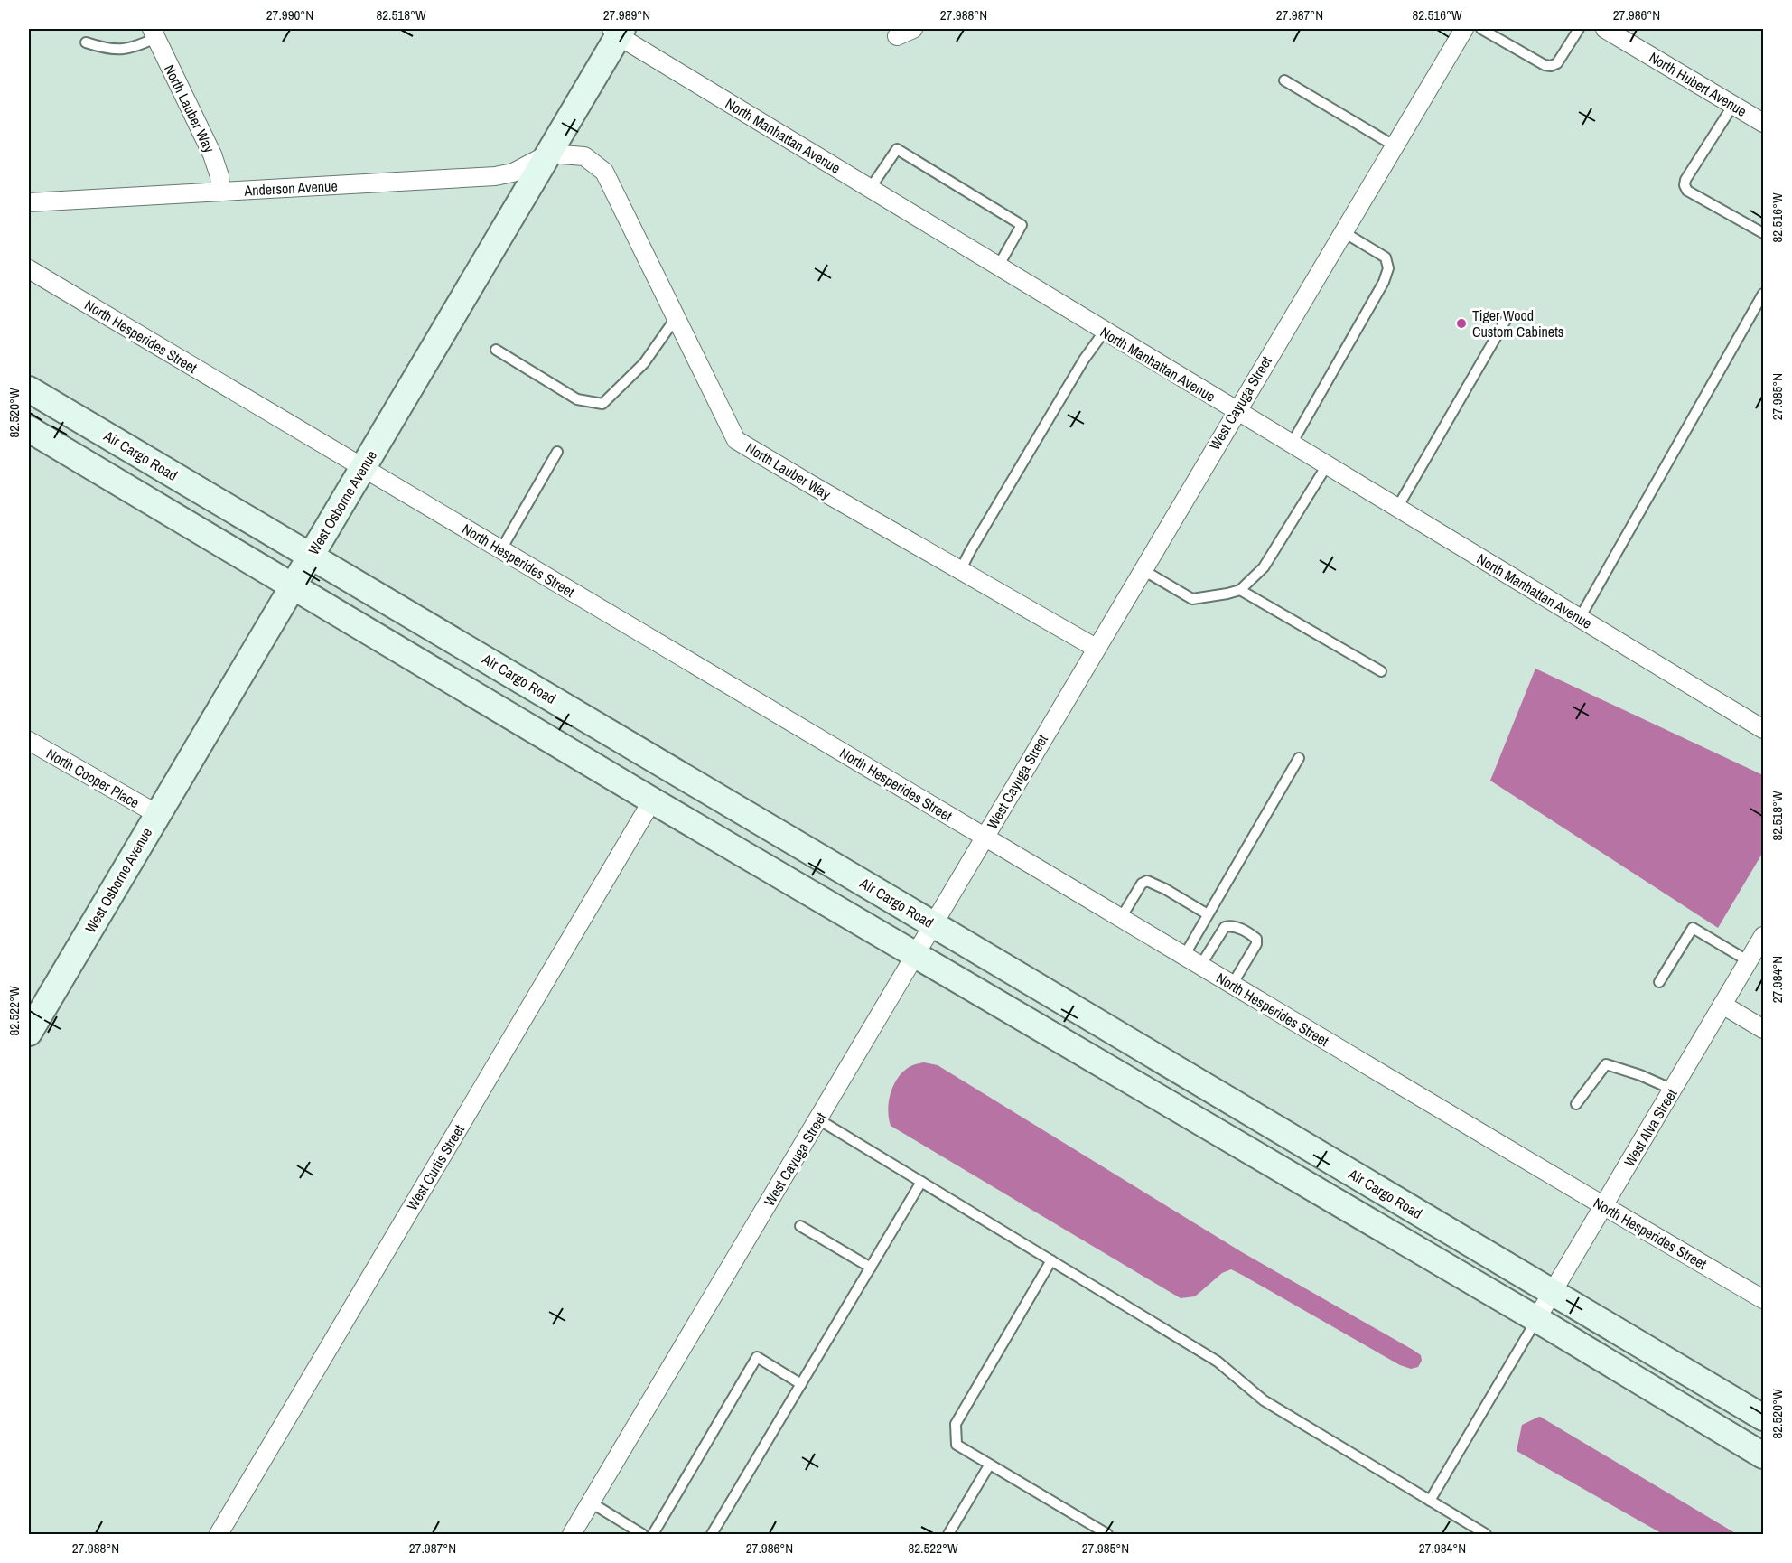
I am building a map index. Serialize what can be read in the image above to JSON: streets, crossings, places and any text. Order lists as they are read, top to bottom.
{
  "streets": {
    "street": [
      "North Hubert Avenue",
      "North Lauber Way",
      "North Manhattan Avenue",
      "Anderson Avenue",
      "North Hesperides Street",
      "West Cayuga Street",
      "Air Cargo Road",
      "West Osborne Avenue",
      "North Cooper Place",
      "West Alva Street",
      "West Curtis Street"
    ]
  },
  "crossings": [
    ["North Lauber Way", "Anderson Avenue"],
    ["North Lauber Way", "West Cayuga Street"],
    ["North Lauber Way", "West Osborne Avenue"],
    ["North Manhattan Avenue", "West Cayuga Street"],
    ["North Manhattan Avenue", "West Osborne Avenue"],
    ["Anderson Avenue", "West Osborne Avenue"],
    ["North Hesperides Street", "West Cayuga Street"],
    ["North Hesperides Street", "West Osborne Avenue"],
    ["North Hesperides Street", "West Alva Street"],
    ["West Cayuga Street", "Air Cargo Road"],
    ["Air Cargo Road", "West Osborne Avenue"],
    ["Air Cargo Road", "West Alva Street"],
    ["West Osborne Avenue", "North Cooper Place"]
  ],
  "places": ["Tiger Wood Custom Cabinets"],
  "coordinates": [
    "27.990°N",
    "82.518°W",
    "27.989°N",
    "27.988°N",
    "27.987°N",
    "82.516°W",
    "27.986°N",
    "27.985°N",
    "82.520°W",
    "27.984°N",
    "82.522°W"
  ]
}
